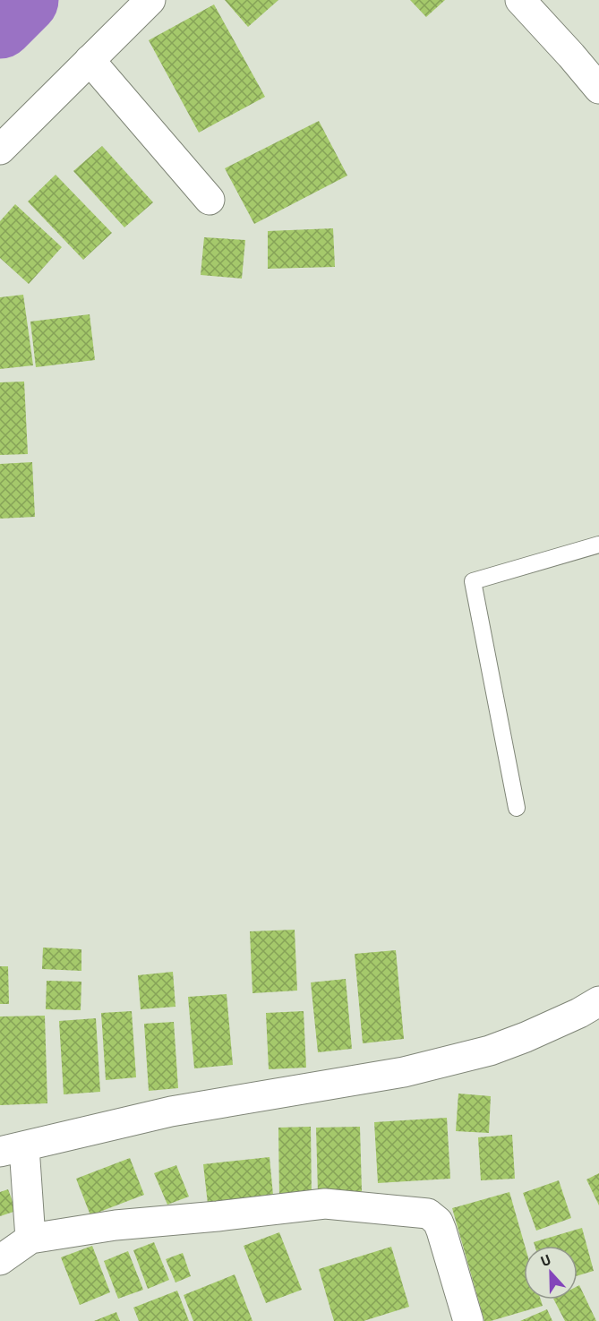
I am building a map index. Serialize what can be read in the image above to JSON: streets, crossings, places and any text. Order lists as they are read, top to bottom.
{
  "north": "top"
}
